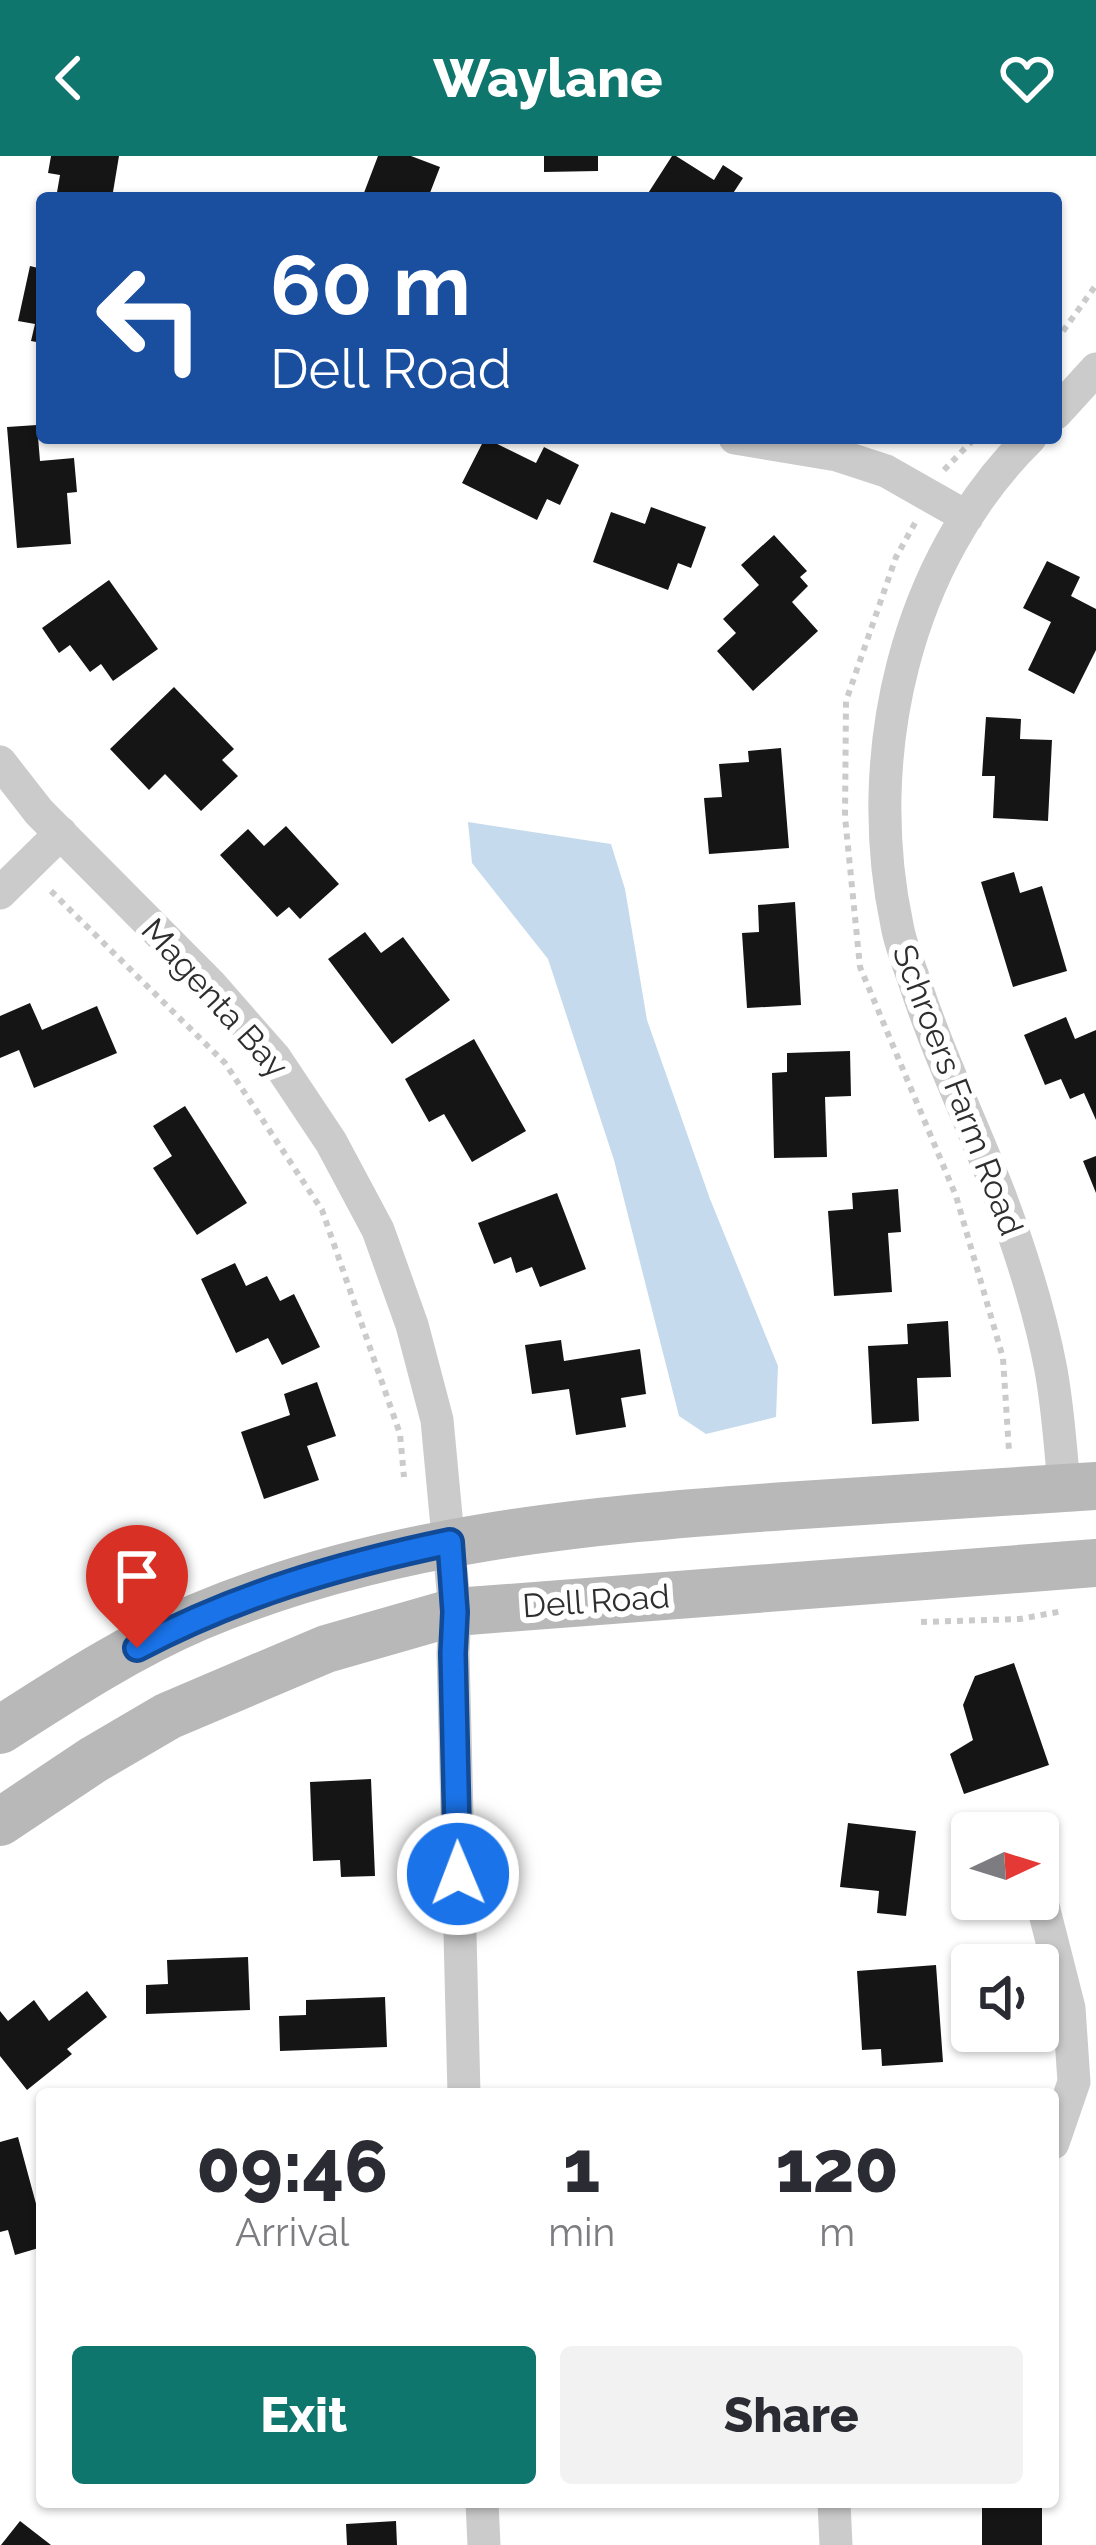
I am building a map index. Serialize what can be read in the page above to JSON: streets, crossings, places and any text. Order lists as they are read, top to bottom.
{
  "streets": {
    "main road": ["Dell Road"],
    "street": ["Magenta Bay", "Schroers Farm Road"]
  },
  "crossings": [
    ["Magenta Bay", "Dell Road"]
  ],
  "north": "right",
  "page": {
    "header": "Waylane",
    "turn": ["60 m", "Dell Road"],
    "eta": [
      "09:46",
      "Arrival",
      "1",
      "min",
      "120",
      "m"
    ],
    "buttons": ["Exit", "Share"]
  }
}
